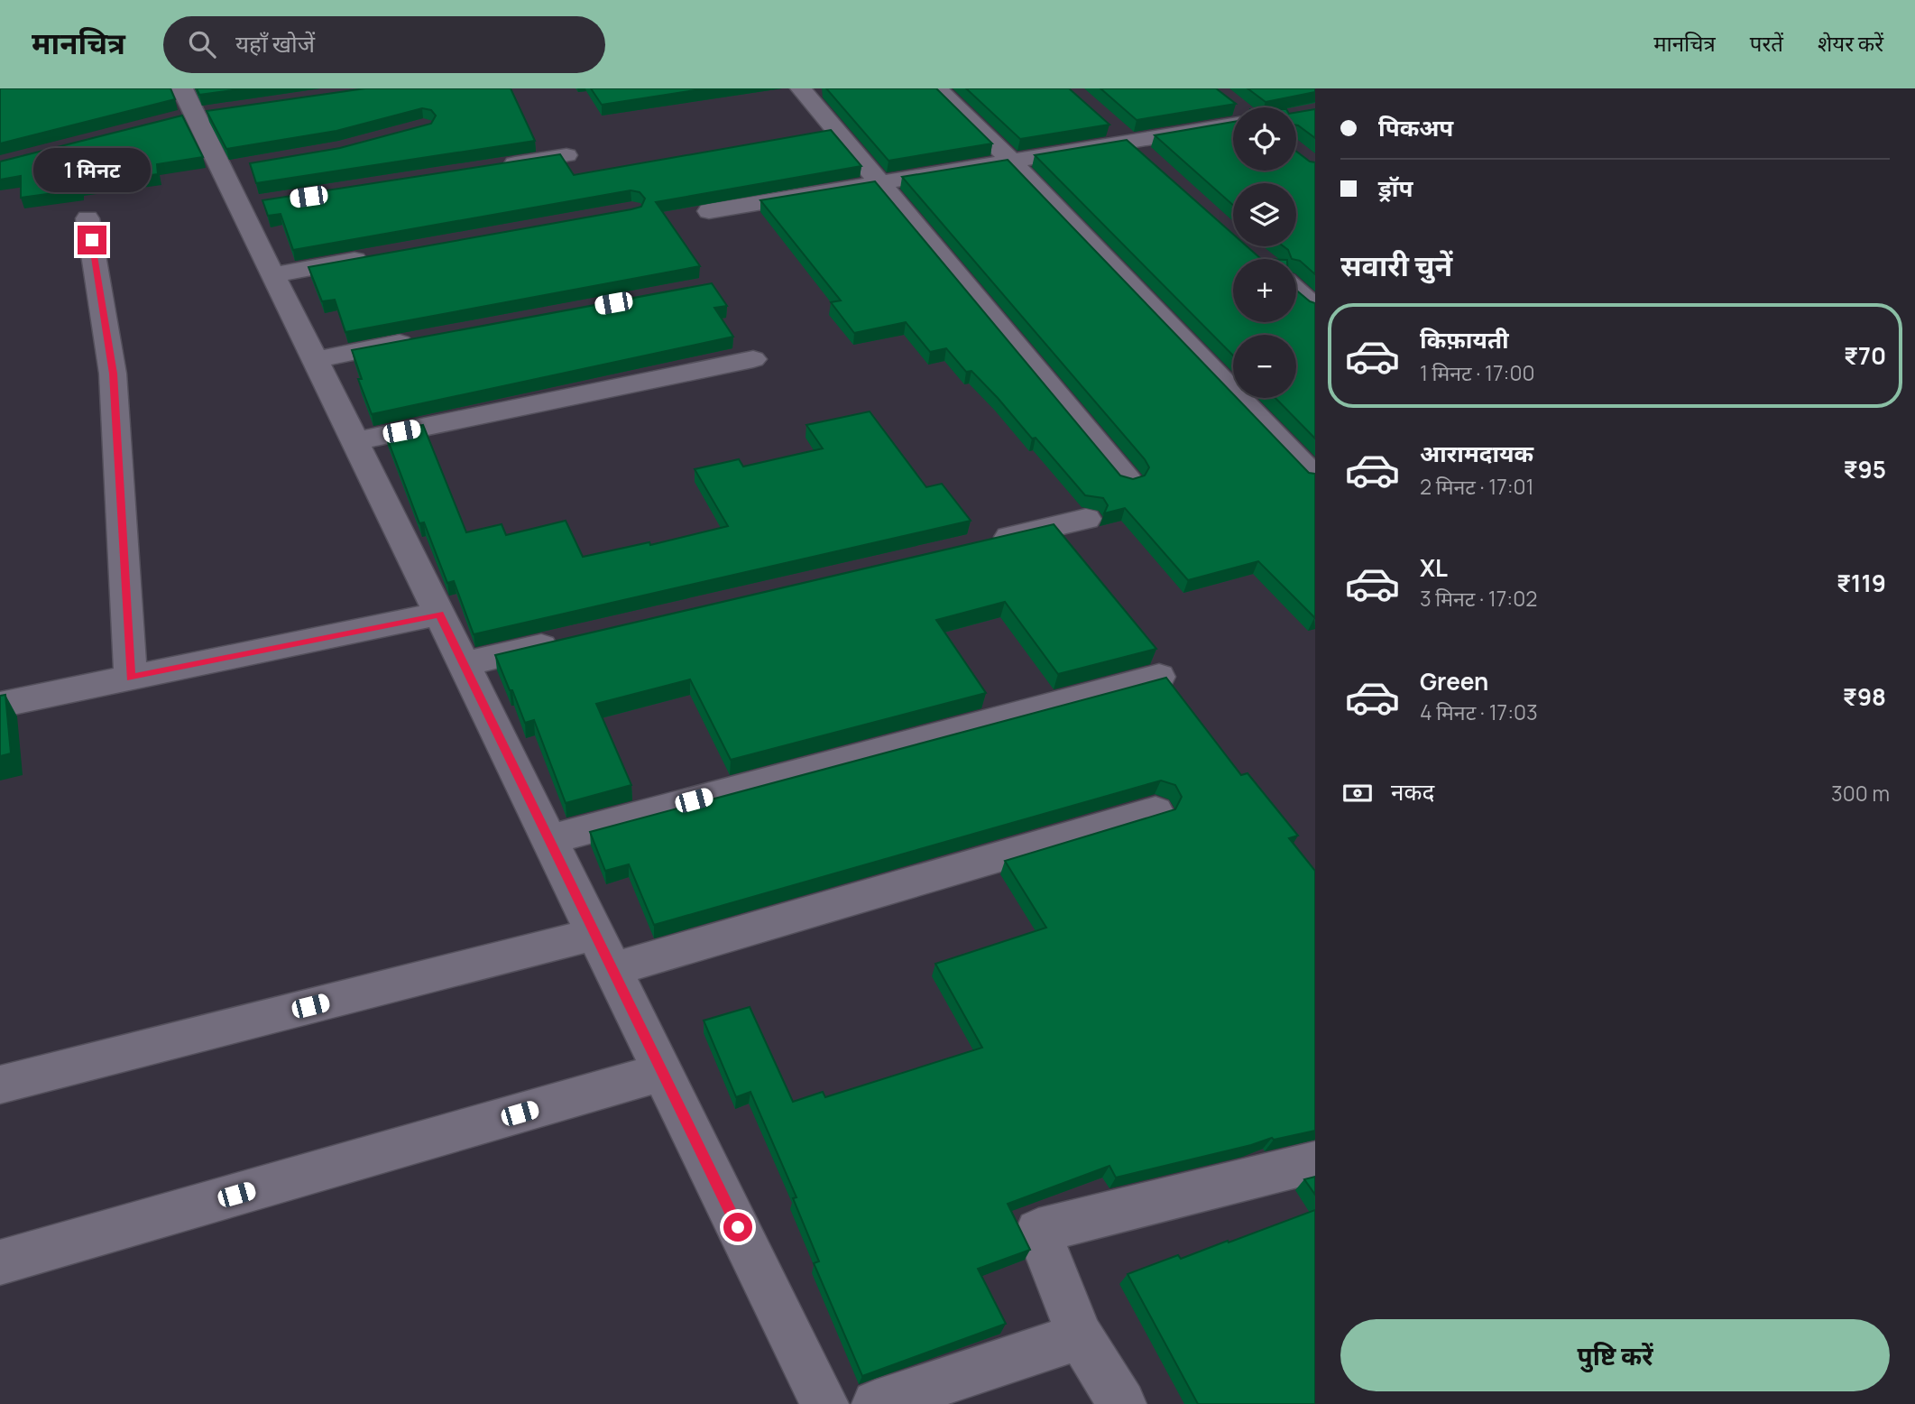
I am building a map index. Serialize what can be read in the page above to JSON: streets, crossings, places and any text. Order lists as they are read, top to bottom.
{
  "page": {
    "header": "मानचित्र",
    "search": "यहाँ खोजें",
    "nav": ["मानचित्र", "परतें", "शेयर करें"],
    "banner": ["पिकअप", "ड्रॉप"],
    "map_buttons": ["+", "−"],
    "bubble": "1 मिनट",
    "heading": "सवारी चुनें",
    "list": [
      {
        "name": "किफ़ायती",
        "note": "1 मिनट · 17:00",
        "value": "₹70"
      },
      {
        "name": "आरामदायक",
        "note": "2 मिनट · 17:01",
        "value": "₹95"
      },
      {
        "name": "XL",
        "note": "3 मिनट · 17:02",
        "value": "₹119"
      },
      {
        "name": "Green",
        "note": "4 मिनट · 17:03",
        "value": "₹98"
      }
    ],
    "pay": ["नकद", "300 m"],
    "buttons": "पुष्टि करें"
  }
}
